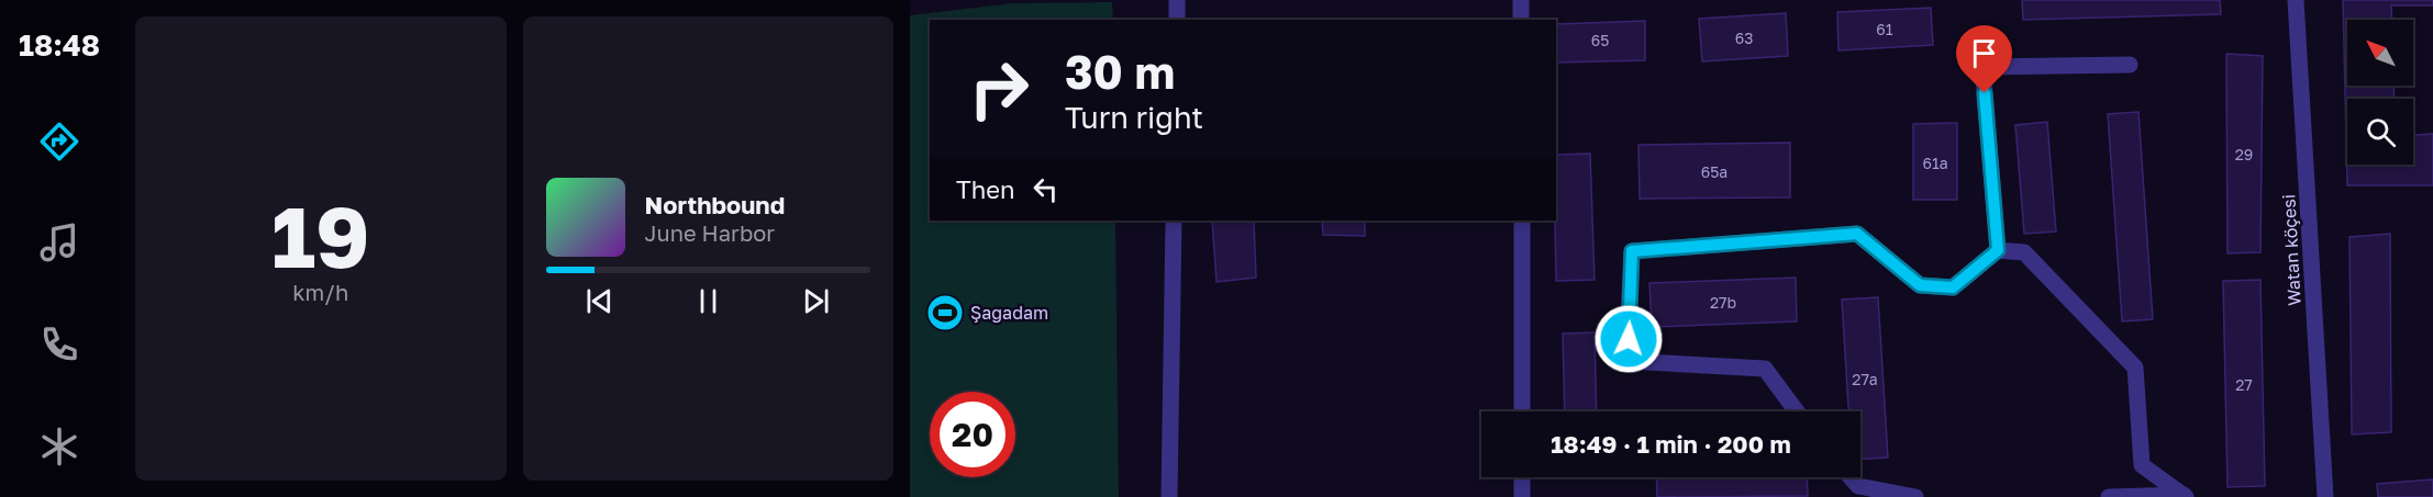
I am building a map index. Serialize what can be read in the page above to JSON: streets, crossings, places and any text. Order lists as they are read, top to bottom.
{
  "streets": {
    "street": ["Watan köçesi"]
  },
  "places": {
    "sports": ["Şagadam"]
  },
  "house_numbers": [
    "61",
    "63",
    "65",
    "29",
    "61a",
    "65a",
    "27b",
    "27a",
    "27"
  ],
  "north": "top left",
  "page": {
    "tabs": "18:48",
    "tile": ["19", "km/h"],
    "turn": ["30 m", "Turn right"],
    "then": "Then",
    "song": ["Northbound", "June Harbor"],
    "limit": "20",
    "trip": "18:49 · 1 min · 200 m"
  }
}
